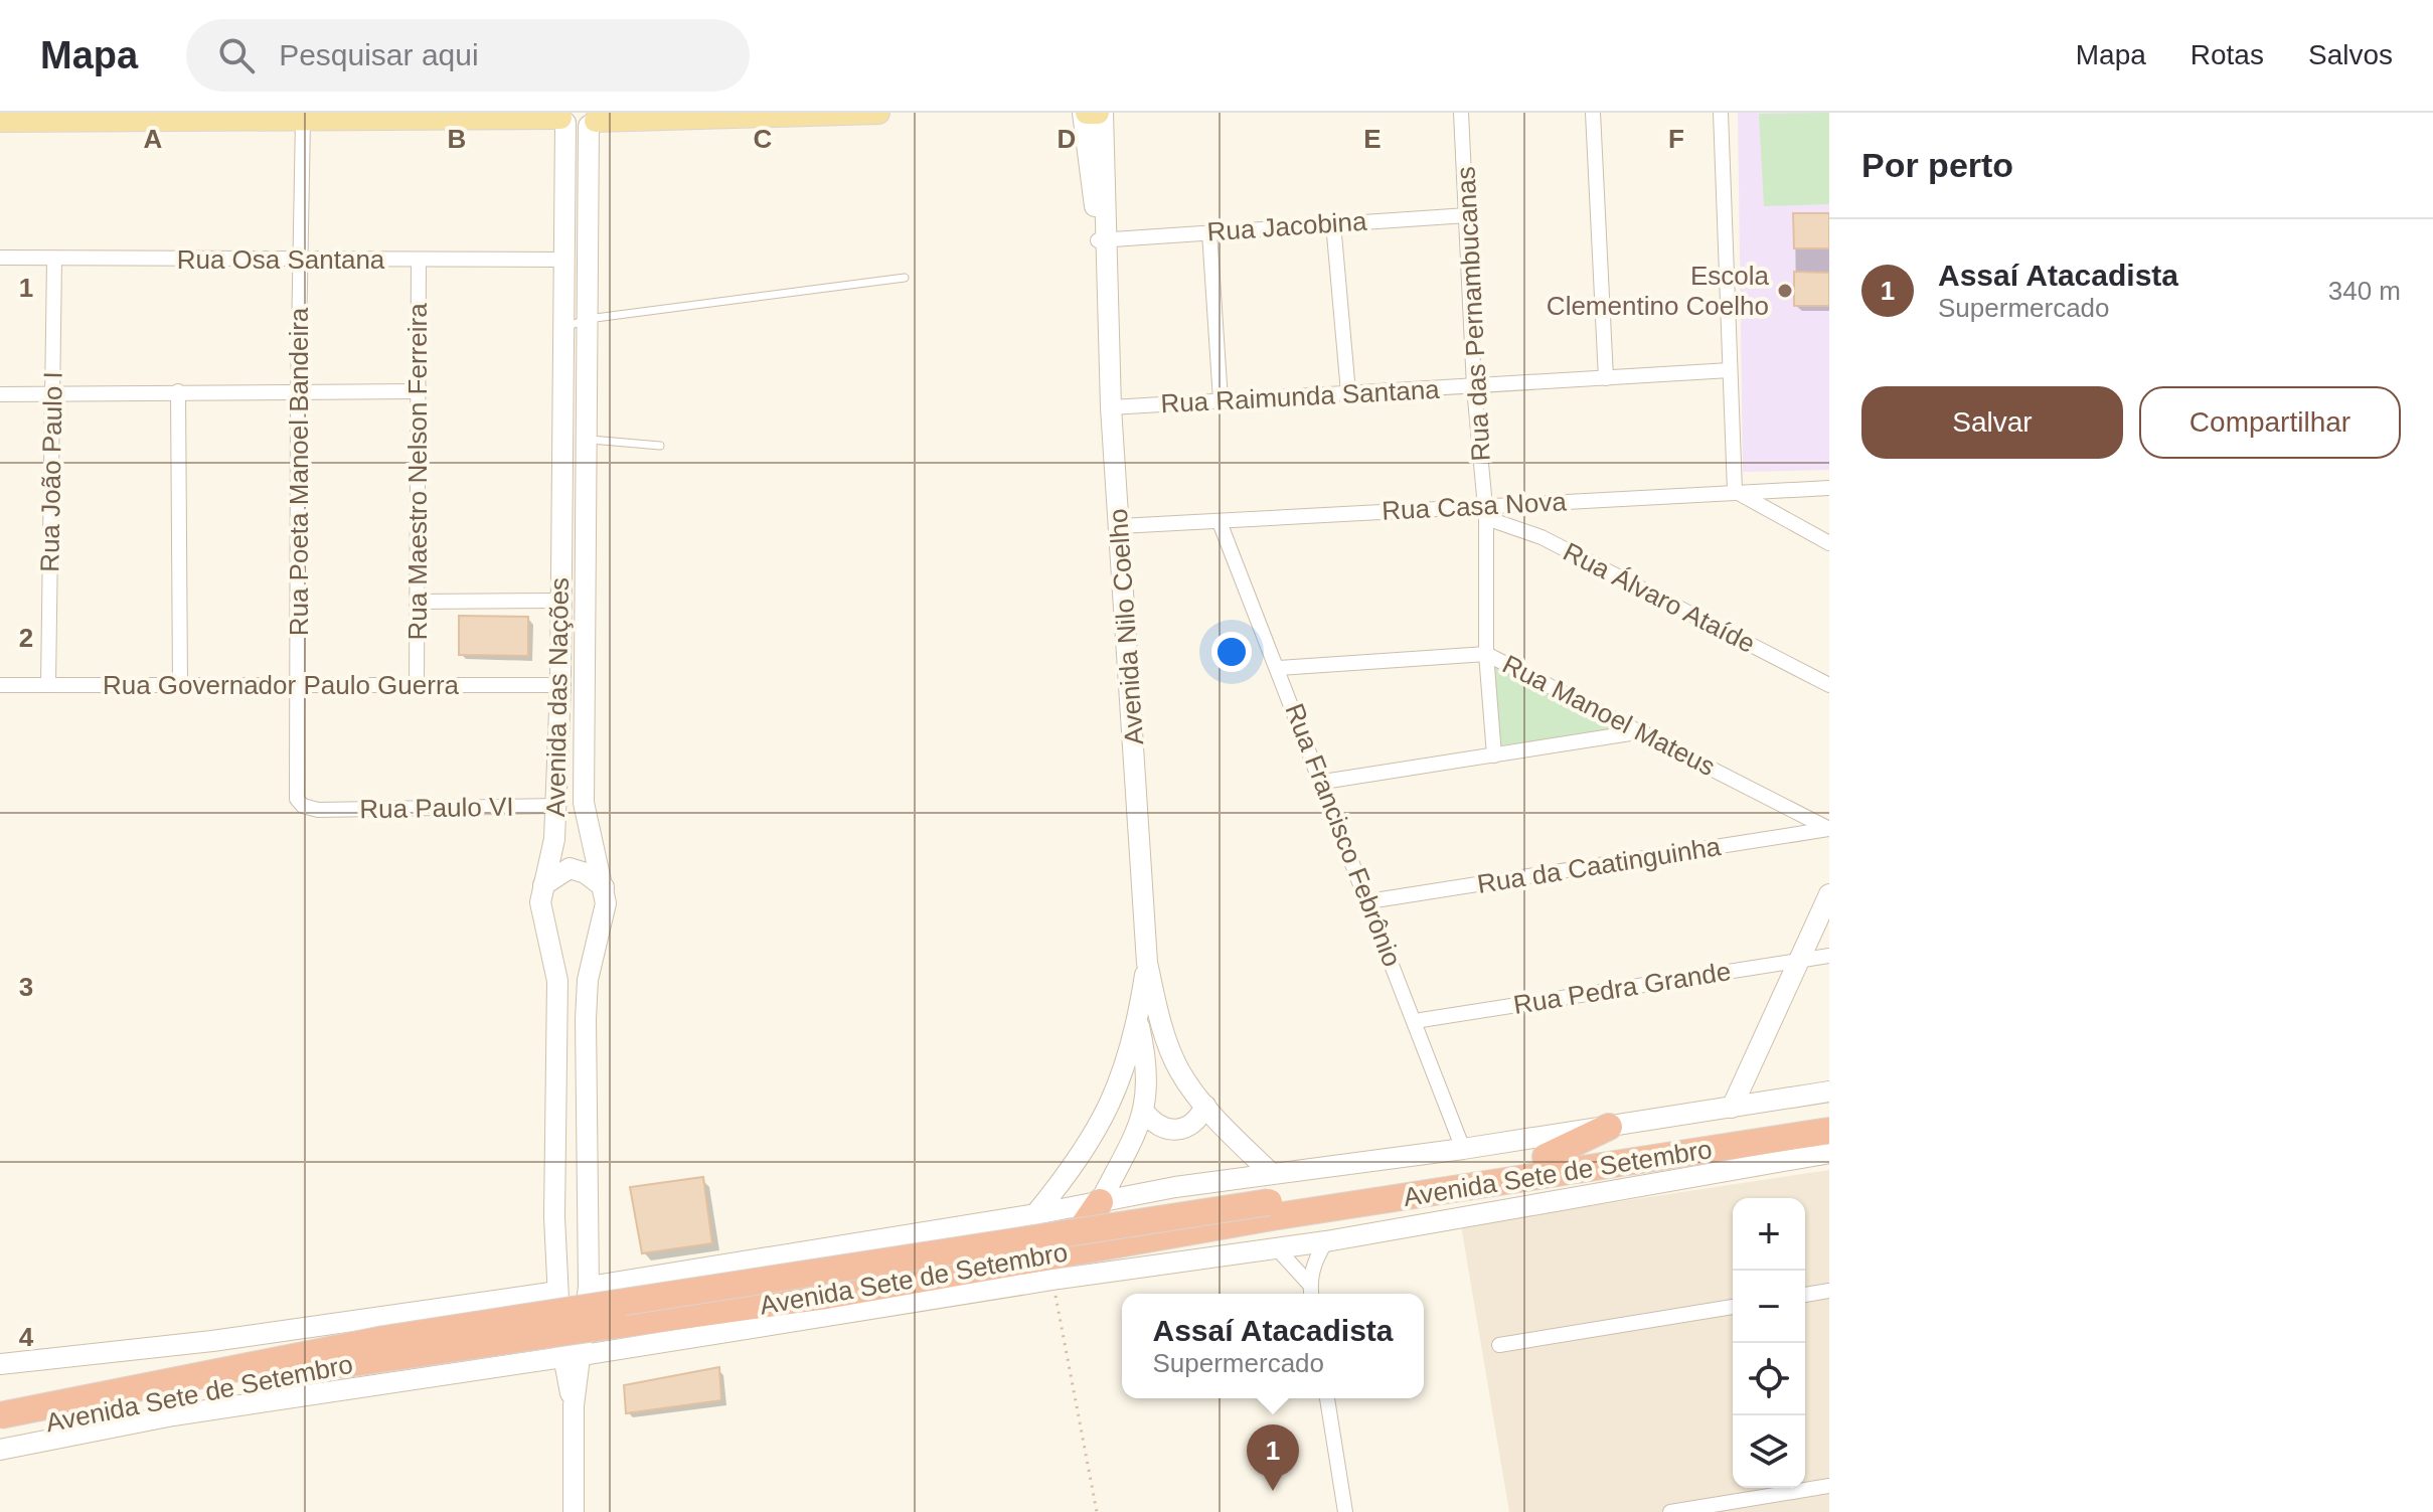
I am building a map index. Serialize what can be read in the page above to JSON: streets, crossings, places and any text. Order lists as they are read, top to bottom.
{
  "streets": {
    "highway": ["Avenida Sete de Setembro"],
    "main road": ["Avenida Nilo Coelho", "Avenida das Nações"],
    "street": [
      "Rua Jacobina",
      "Rua Osa Santana",
      "Rua das Pernambucanas",
      "Rua Raimunda Santana",
      "Rua João Paulo I",
      "Rua Poeta Manoel Bandeira",
      "Rua Maestro Nelson Ferreira",
      "Rua Casa Nova",
      "Rua Álvaro Ataíde",
      "Rua Governador Paulo Guerra",
      "Rua Manoel Mateus",
      "Rua Paulo VI",
      "Rua Francisco Febrônio",
      "Rua da Caatinguinha",
      "Rua Pedra Grande"
    ]
  },
  "crossings": [
    ["Rua Jacobina", "Rua das Pernambucanas"],
    ["Rua Jacobina", "Avenida Nilo Coelho"],
    ["Rua Osa Santana", "Rua João Paulo I"],
    ["Rua Osa Santana", "Rua Poeta Manoel Bandeira"],
    ["Rua Osa Santana", "Rua Maestro Nelson Ferreira"],
    ["Rua Osa Santana", "Avenida das Nações"],
    ["Rua das Pernambucanas", "Rua Raimunda Santana"],
    ["Rua das Pernambucanas", "Rua Casa Nova"],
    ["Rua das Pernambucanas", "Rua Álvaro Ataíde"],
    ["Rua das Pernambucanas", "Rua Manoel Mateus"],
    ["Rua Raimunda Santana", "Avenida Nilo Coelho"],
    ["Rua João Paulo I", "Rua Governador Paulo Guerra"],
    ["Rua Poeta Manoel Bandeira", "Rua Governador Paulo Guerra"],
    ["Rua Poeta Manoel Bandeira", "Rua Paulo VI"],
    ["Rua Maestro Nelson Ferreira", "Rua Governador Paulo Guerra"],
    ["Rua Casa Nova", "Rua Álvaro Ataíde"],
    ["Rua Casa Nova", "Avenida Nilo Coelho"],
    ["Rua Casa Nova", "Rua Francisco Febrônio"],
    ["Rua Governador Paulo Guerra", "Avenida das Nações"],
    ["Avenida das Nações", "Rua Paulo VI"],
    ["Avenida das Nações", "Avenida Sete de Setembro"],
    ["Rua Manoel Mateus", "Rua Francisco Febrônio"],
    ["Rua Manoel Mateus", "Rua da Caatinguinha"],
    ["Rua Francisco Febrônio", "Rua da Caatinguinha"],
    ["Rua Francisco Febrônio", "Rua Pedra Grande"],
    ["Rua Francisco Febrônio", "Avenida Sete de Setembro"]
  ],
  "places": ["Escola Clementino Coelho"],
  "page": {
    "header": "Mapa",
    "search": "Pesquisar aqui",
    "nav": ["Mapa", "Rotas", "Salvos"],
    "heading": "Por perto",
    "list": [
      {
        "mark": "1",
        "name": "Assaí Atacadista",
        "note": "Supermercado",
        "value": "340 m"
      }
    ],
    "buttons": ["Salvar", "Compartilhar"],
    "map_buttons": ["+", "−"],
    "popup": ["Assaí Atacadista", "Supermercado"],
    "pins": "1"
  },
  "grid": {
    "columns": [
      "A",
      "B",
      "C",
      "D",
      "E",
      "F"
    ],
    "rows": [
      "1",
      "2",
      "3",
      "4"
    ]
  }
}
